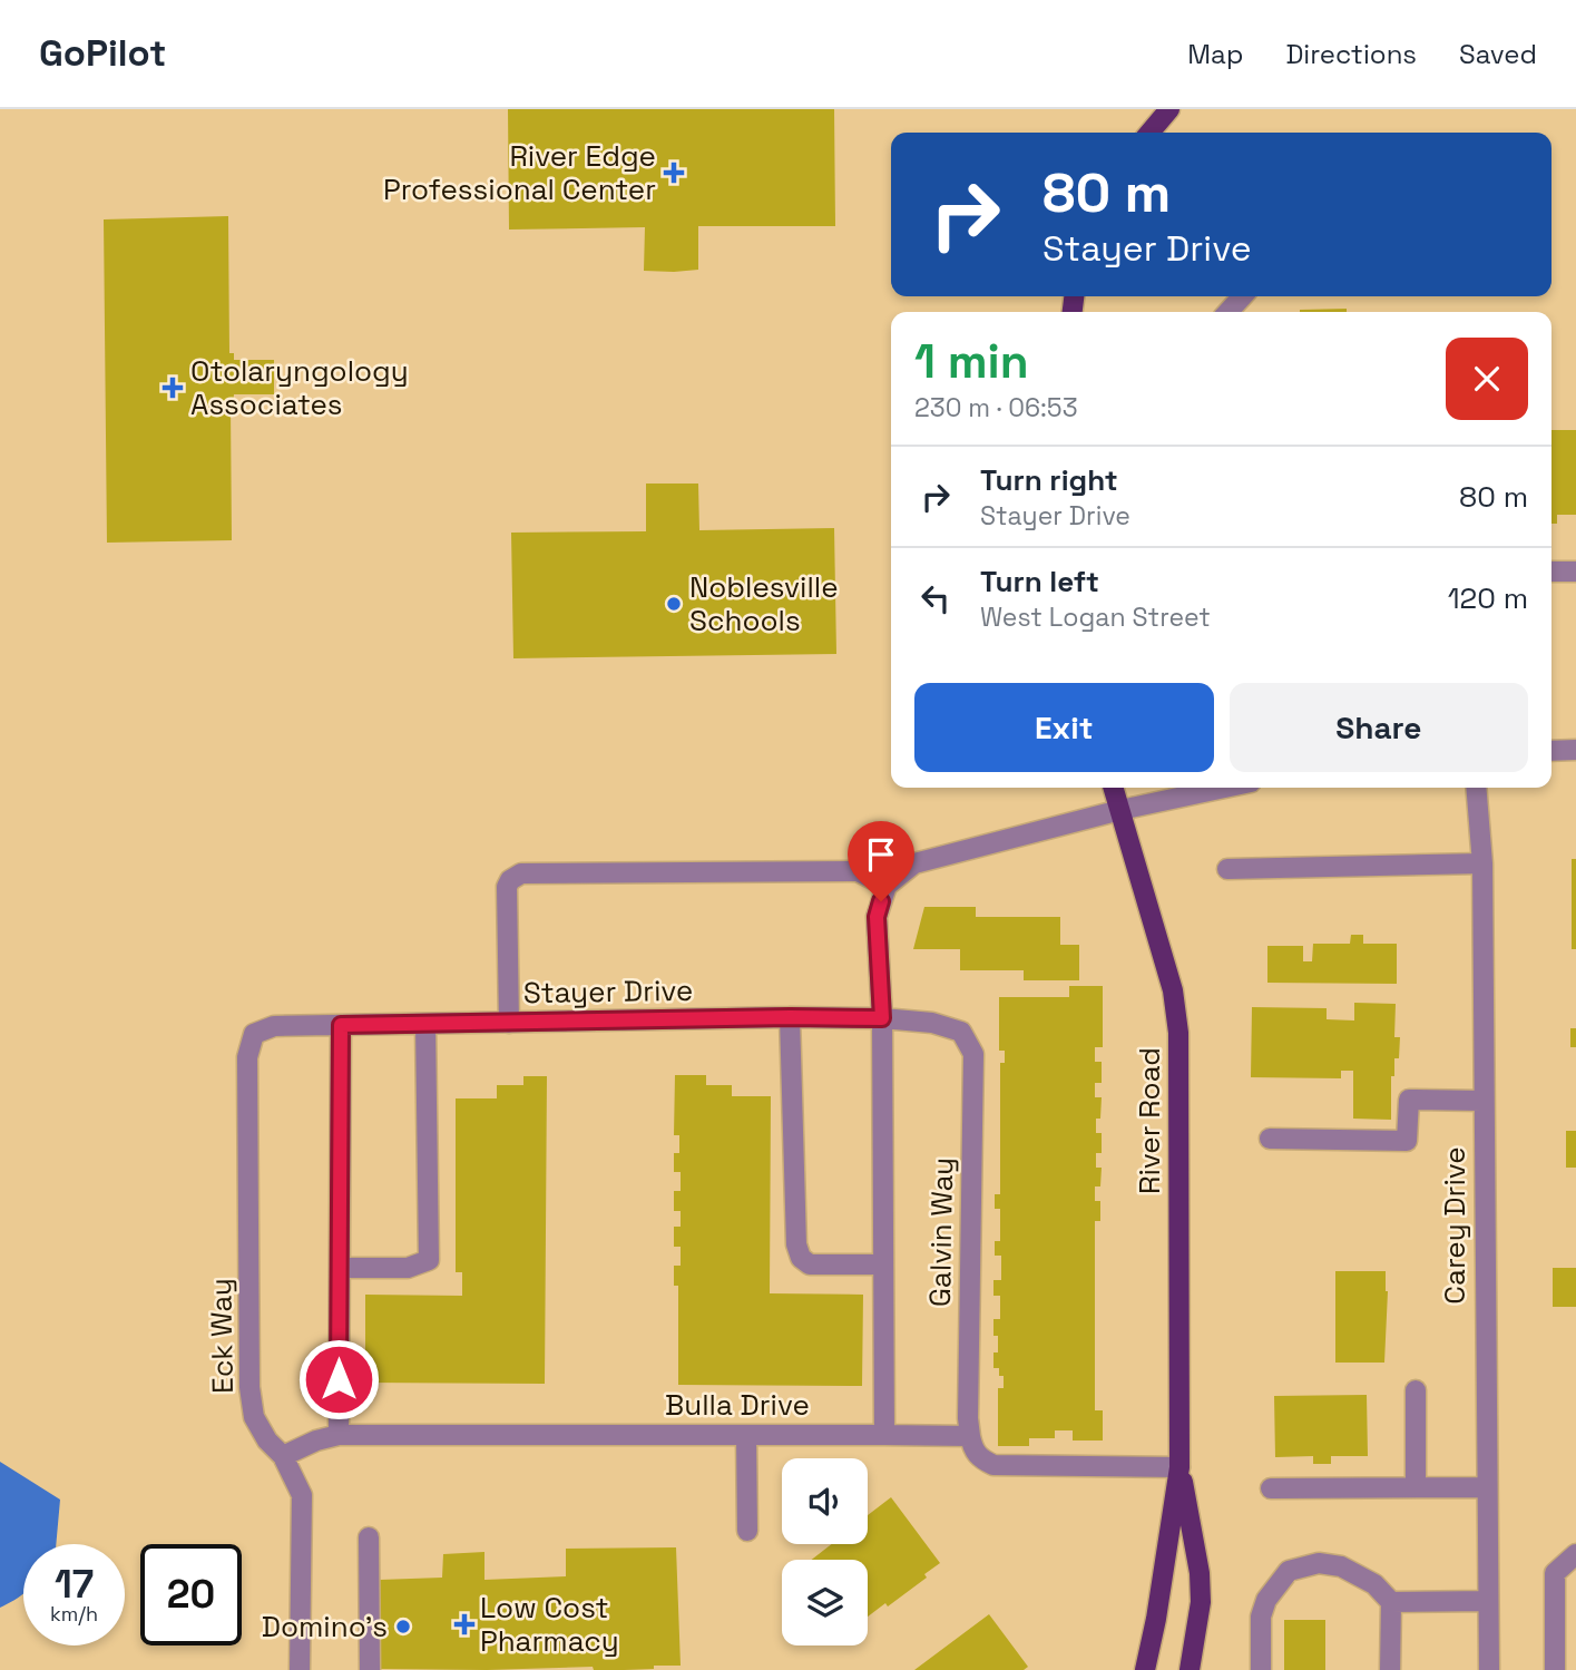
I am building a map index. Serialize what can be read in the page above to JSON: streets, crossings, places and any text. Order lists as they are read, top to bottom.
{
  "streets": {
    "main road": ["River Road"],
    "street": [
      "Stayer Drive",
      "Carey Drive",
      "Galvin Way",
      "Eck Way",
      "Bulla Drive"
    ]
  },
  "crossings": [
    ["Stayer Drive", "Galvin Way"],
    ["Stayer Drive", "Eck Way"],
    ["Galvin Way", "Bulla Drive"],
    ["Eck Way", "Bulla Drive"]
  ],
  "places": {
    "health": ["River Edge Professional Center", "Otolaryngology Associates", "Low Cost Pharmacy"],
    "other": ["Noblesville Schools", "Domino's"]
  },
  "page": {
    "header": "GoPilot",
    "nav": ["Map", "Directions", "Saved"],
    "turn": ["80 m", "Stayer Drive"],
    "heading": ["1 min", "230 m · 06:53"],
    "list": [
      {
        "name": "Turn right",
        "note": "Stayer Drive",
        "value": "80 m"
      },
      {
        "name": "Turn left",
        "note": "West Logan Street",
        "value": "120 m"
      }
    ],
    "buttons": ["Exit", "Share"],
    "speed": "17 km/h",
    "limit": "20"
  }
}
